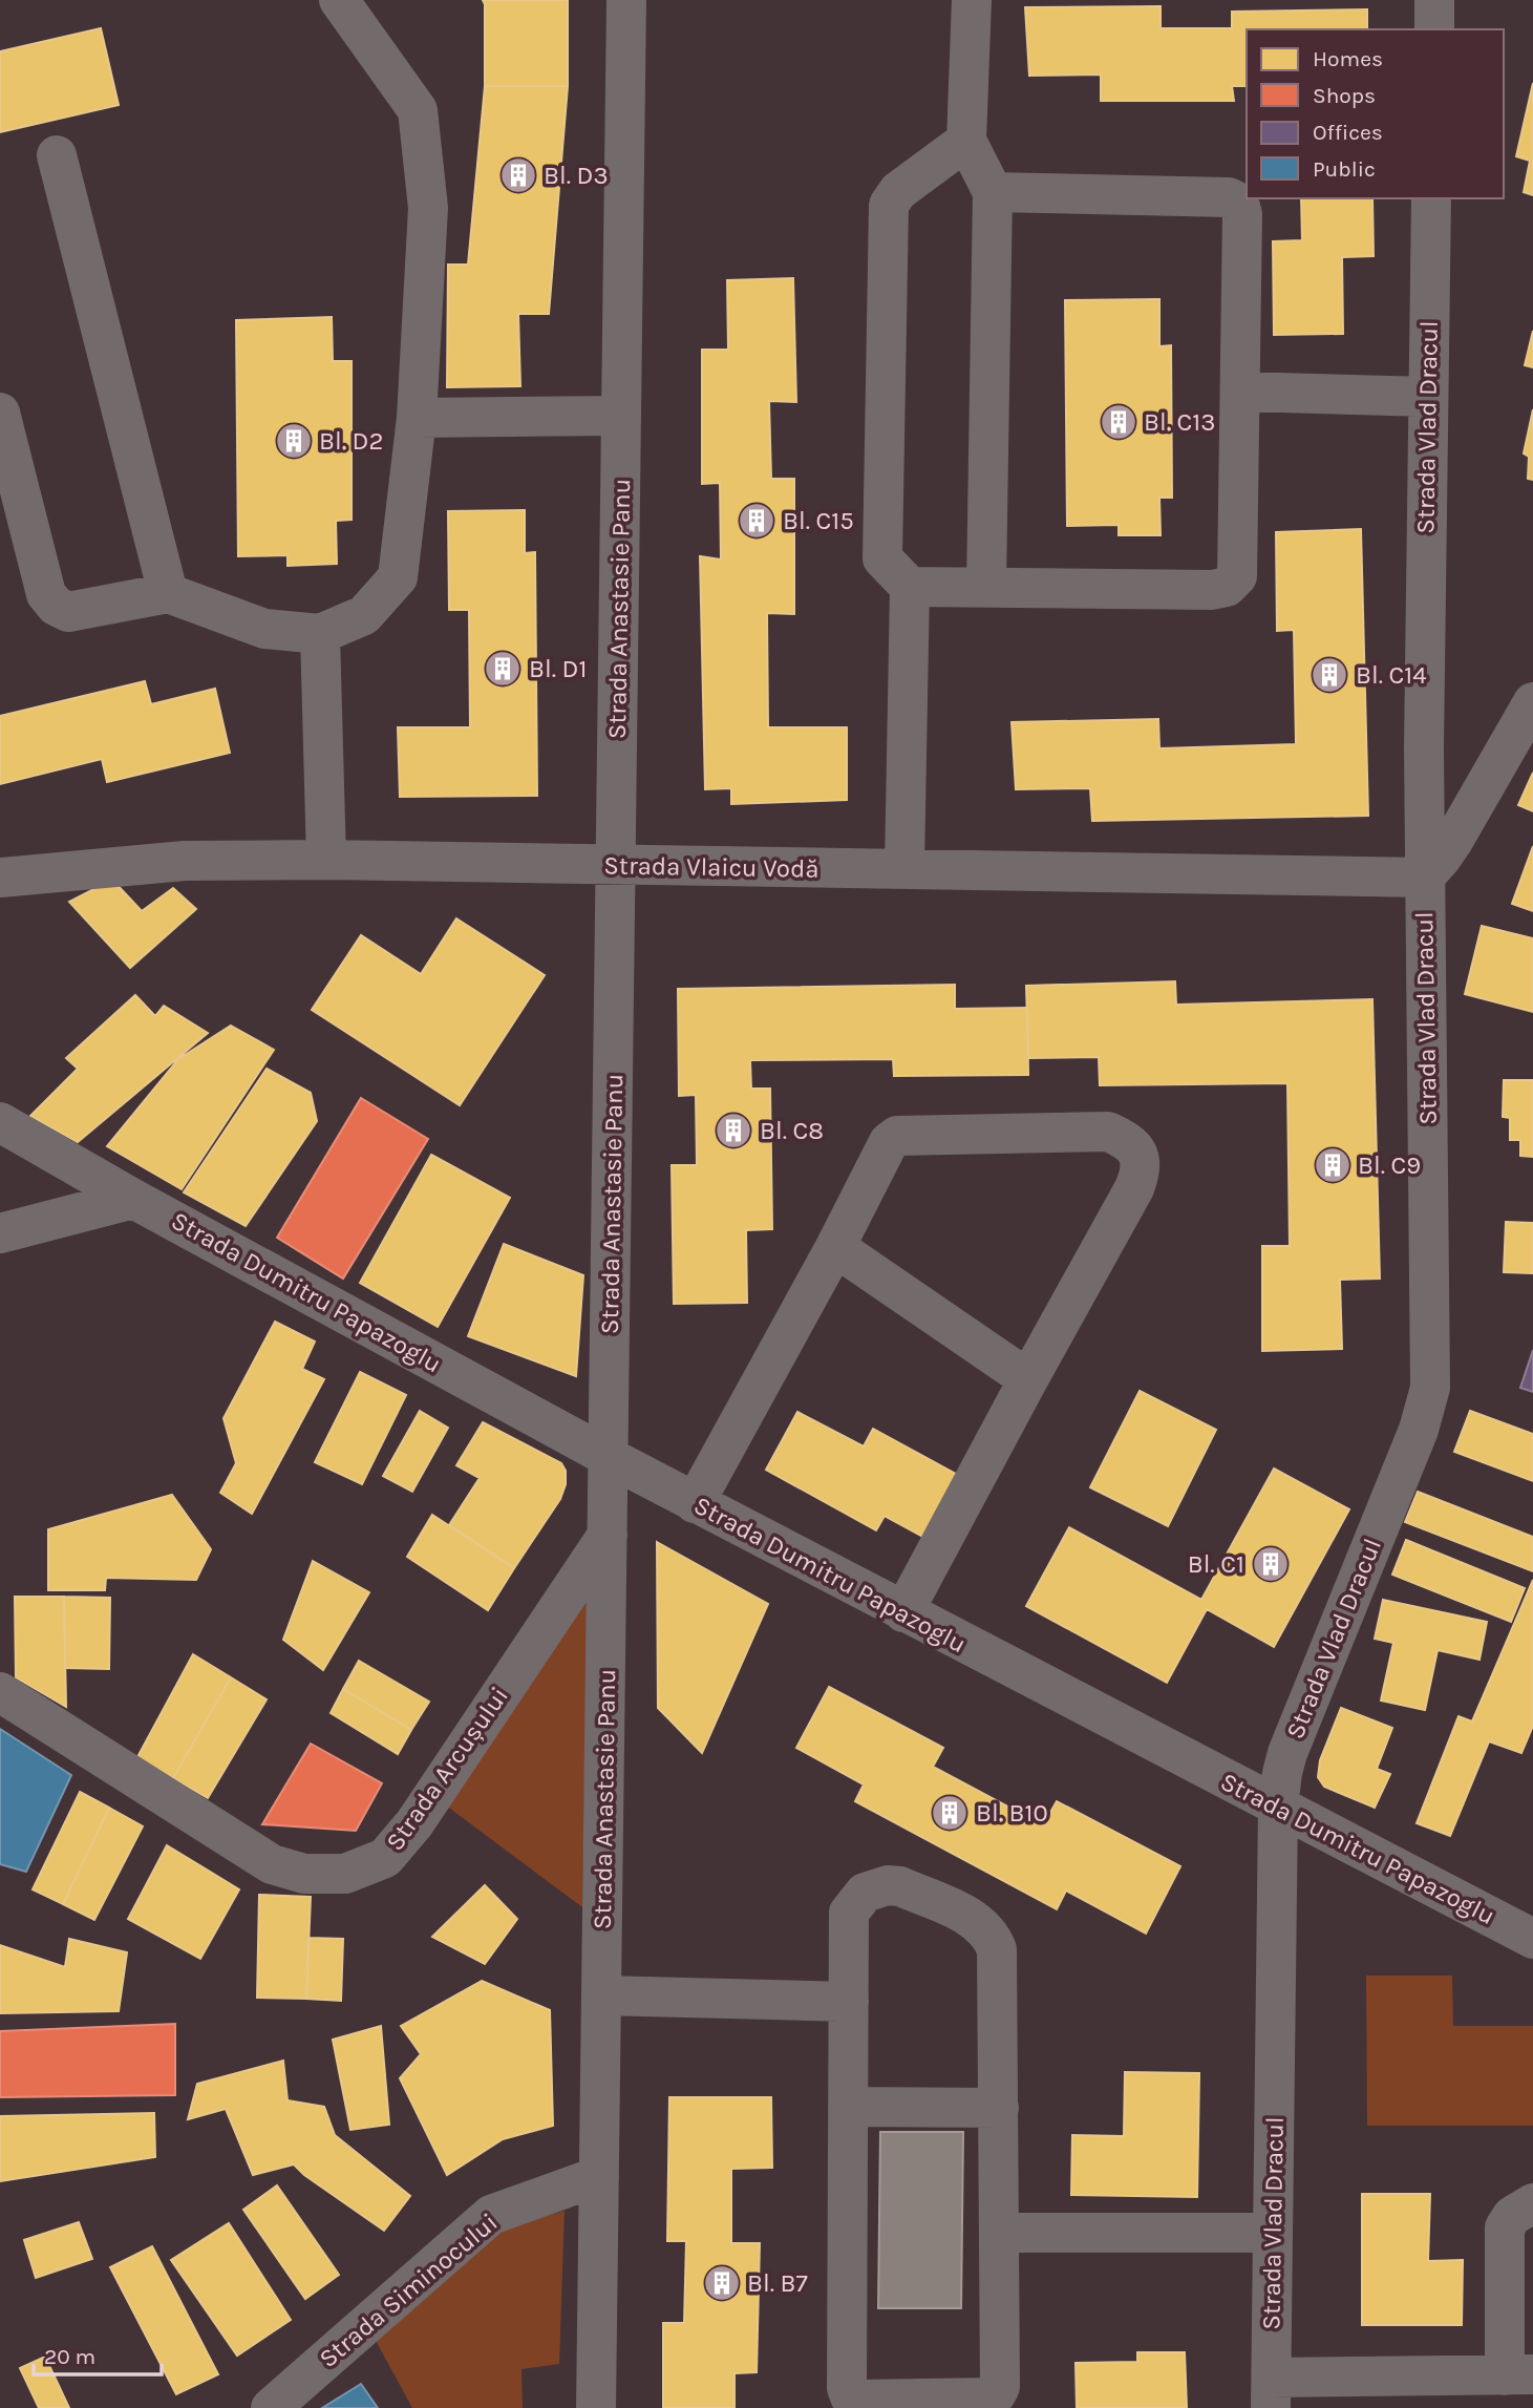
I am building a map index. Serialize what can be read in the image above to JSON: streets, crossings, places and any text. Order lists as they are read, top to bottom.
{
  "streets": {
    "street": [
      "Strada Vlad Dracul",
      "Strada Anastasie Panu",
      "Strada Vlaicu Vodă",
      "Strada Dumitru Papazoglu",
      "Strada Arcușului",
      "Strada Siminocului"
    ]
  },
  "crossings": [
    ["Strada Vlad Dracul", "Strada Vlaicu Vodă"],
    ["Strada Vlad Dracul", "Strada Dumitru Papazoglu"],
    ["Strada Anastasie Panu", "Strada Vlaicu Vodă"],
    ["Strada Anastasie Panu", "Strada Dumitru Papazoglu"],
    ["Strada Anastasie Panu", "Strada Arcușului"],
    ["Strada Anastasie Panu", "Strada Siminocului"]
  ],
  "places": {
    "building": [
      "Bl. D3",
      "Bl. C13",
      "Bl. D2",
      "Bl. C15",
      "Bl. D1",
      "Bl. C14",
      "Bl. C8",
      "Bl. C9",
      "Bl. C1",
      "Bl. B10",
      "Bl. B7"
    ]
  },
  "legend": [
    "Homes",
    "Shops",
    "Offices",
    "Public"
  ],
  "scale_bar": "20 m"
}
